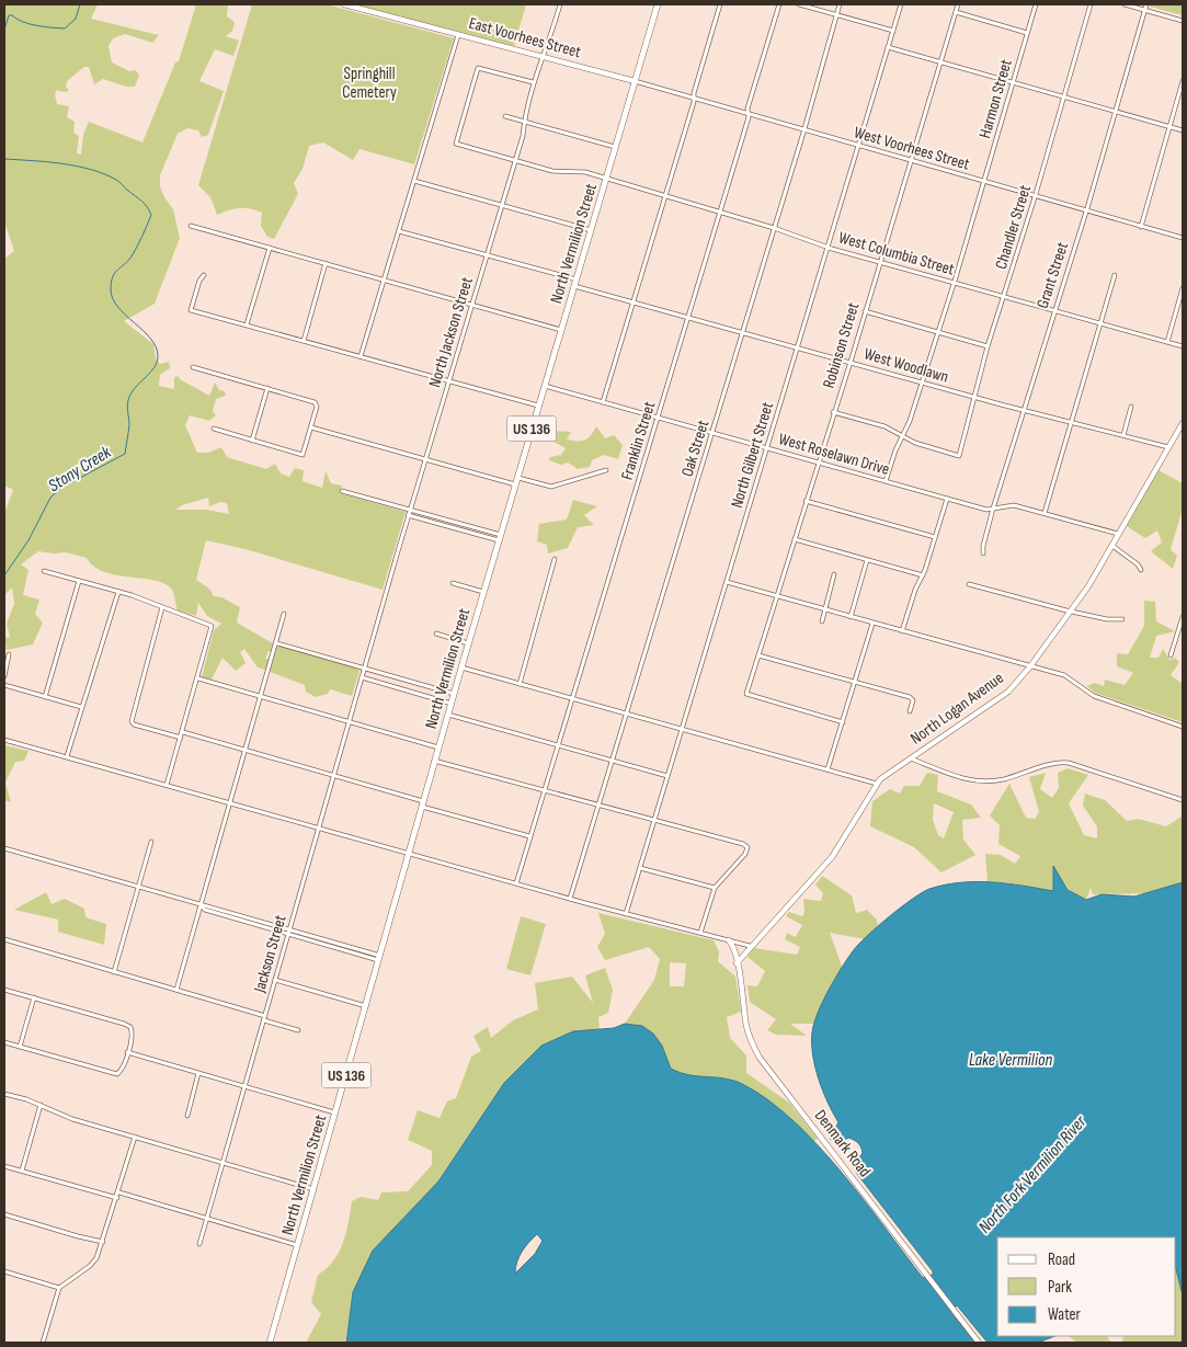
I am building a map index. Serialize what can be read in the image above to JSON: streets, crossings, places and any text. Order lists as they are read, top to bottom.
{
  "streets": {
    "main road": ["North Vermilion Street", "US 136"],
    "street": [
      "East Voorhees Street",
      "Harmon Street",
      "West Voorhees Street",
      "Chandler Street",
      "West Columbia Street",
      "Grant Street",
      "North Jackson Street",
      "Robinson Street",
      "West Woodlawn",
      "Franklin Street",
      "Oak Street",
      "West Roselawn Drive",
      "North Gilbert Street",
      "North Logan Avenue",
      "Jackson Street",
      "Denmark Road"
    ]
  },
  "crossings": [
    ["East Voorhees Street", "West Voorhees Street"],
    ["East Voorhees Street", "North Vermilion Street"],
    ["East Voorhees Street", "North Jackson Street"],
    ["Harmon Street", "West Voorhees Street"],
    ["Harmon Street", "Chandler Street"],
    ["Harmon Street", "West Columbia Street"],
    ["Harmon Street", "West Woodlawn"],
    ["Harmon Street", "West Roselawn Drive"],
    ["West Voorhees Street", "Chandler Street"],
    ["West Voorhees Street", "North Vermilion Street"],
    ["West Voorhees Street", "Grant Street"],
    ["West Voorhees Street", "Robinson Street"],
    ["West Voorhees Street", "Franklin Street"],
    ["West Voorhees Street", "Oak Street"],
    ["West Voorhees Street", "North Gilbert Street"],
    ["Chandler Street", "West Columbia Street"],
    ["Chandler Street", "West Woodlawn"],
    ["North Vermilion Street", "West Columbia Street"],
    ["North Vermilion Street", "West Woodlawn"],
    ["North Vermilion Street", "West Roselawn Drive"],
    ["West Columbia Street", "Grant Street"],
    ["West Columbia Street", "North Jackson Street"],
    ["West Columbia Street", "Robinson Street"],
    ["West Columbia Street", "Franklin Street"],
    ["West Columbia Street", "Oak Street"],
    ["West Columbia Street", "North Gilbert Street"],
    ["Grant Street", "West Woodlawn"],
    ["Grant Street", "West Roselawn Drive"],
    ["North Jackson Street", "West Woodlawn"],
    ["North Jackson Street", "Jackson Street"],
    ["Robinson Street", "West Woodlawn"],
    ["Robinson Street", "West Roselawn Drive"],
    ["West Woodlawn", "Franklin Street"],
    ["West Woodlawn", "Oak Street"],
    ["West Woodlawn", "North Gilbert Street"],
    ["West Woodlawn", "North Logan Avenue"],
    ["Franklin Street", "West Roselawn Drive"],
    ["Oak Street", "West Roselawn Drive"],
    ["West Roselawn Drive", "North Gilbert Street"],
    ["West Roselawn Drive", "North Logan Avenue"],
    ["North Logan Avenue", "Denmark Road"]
  ],
  "water": ["Stony Creek", "Lake Vermilion", "North Fork Vermilion River"],
  "parks": ["Springhill Cemetery"],
  "legend": ["Road", "Park", "Water"]
}
